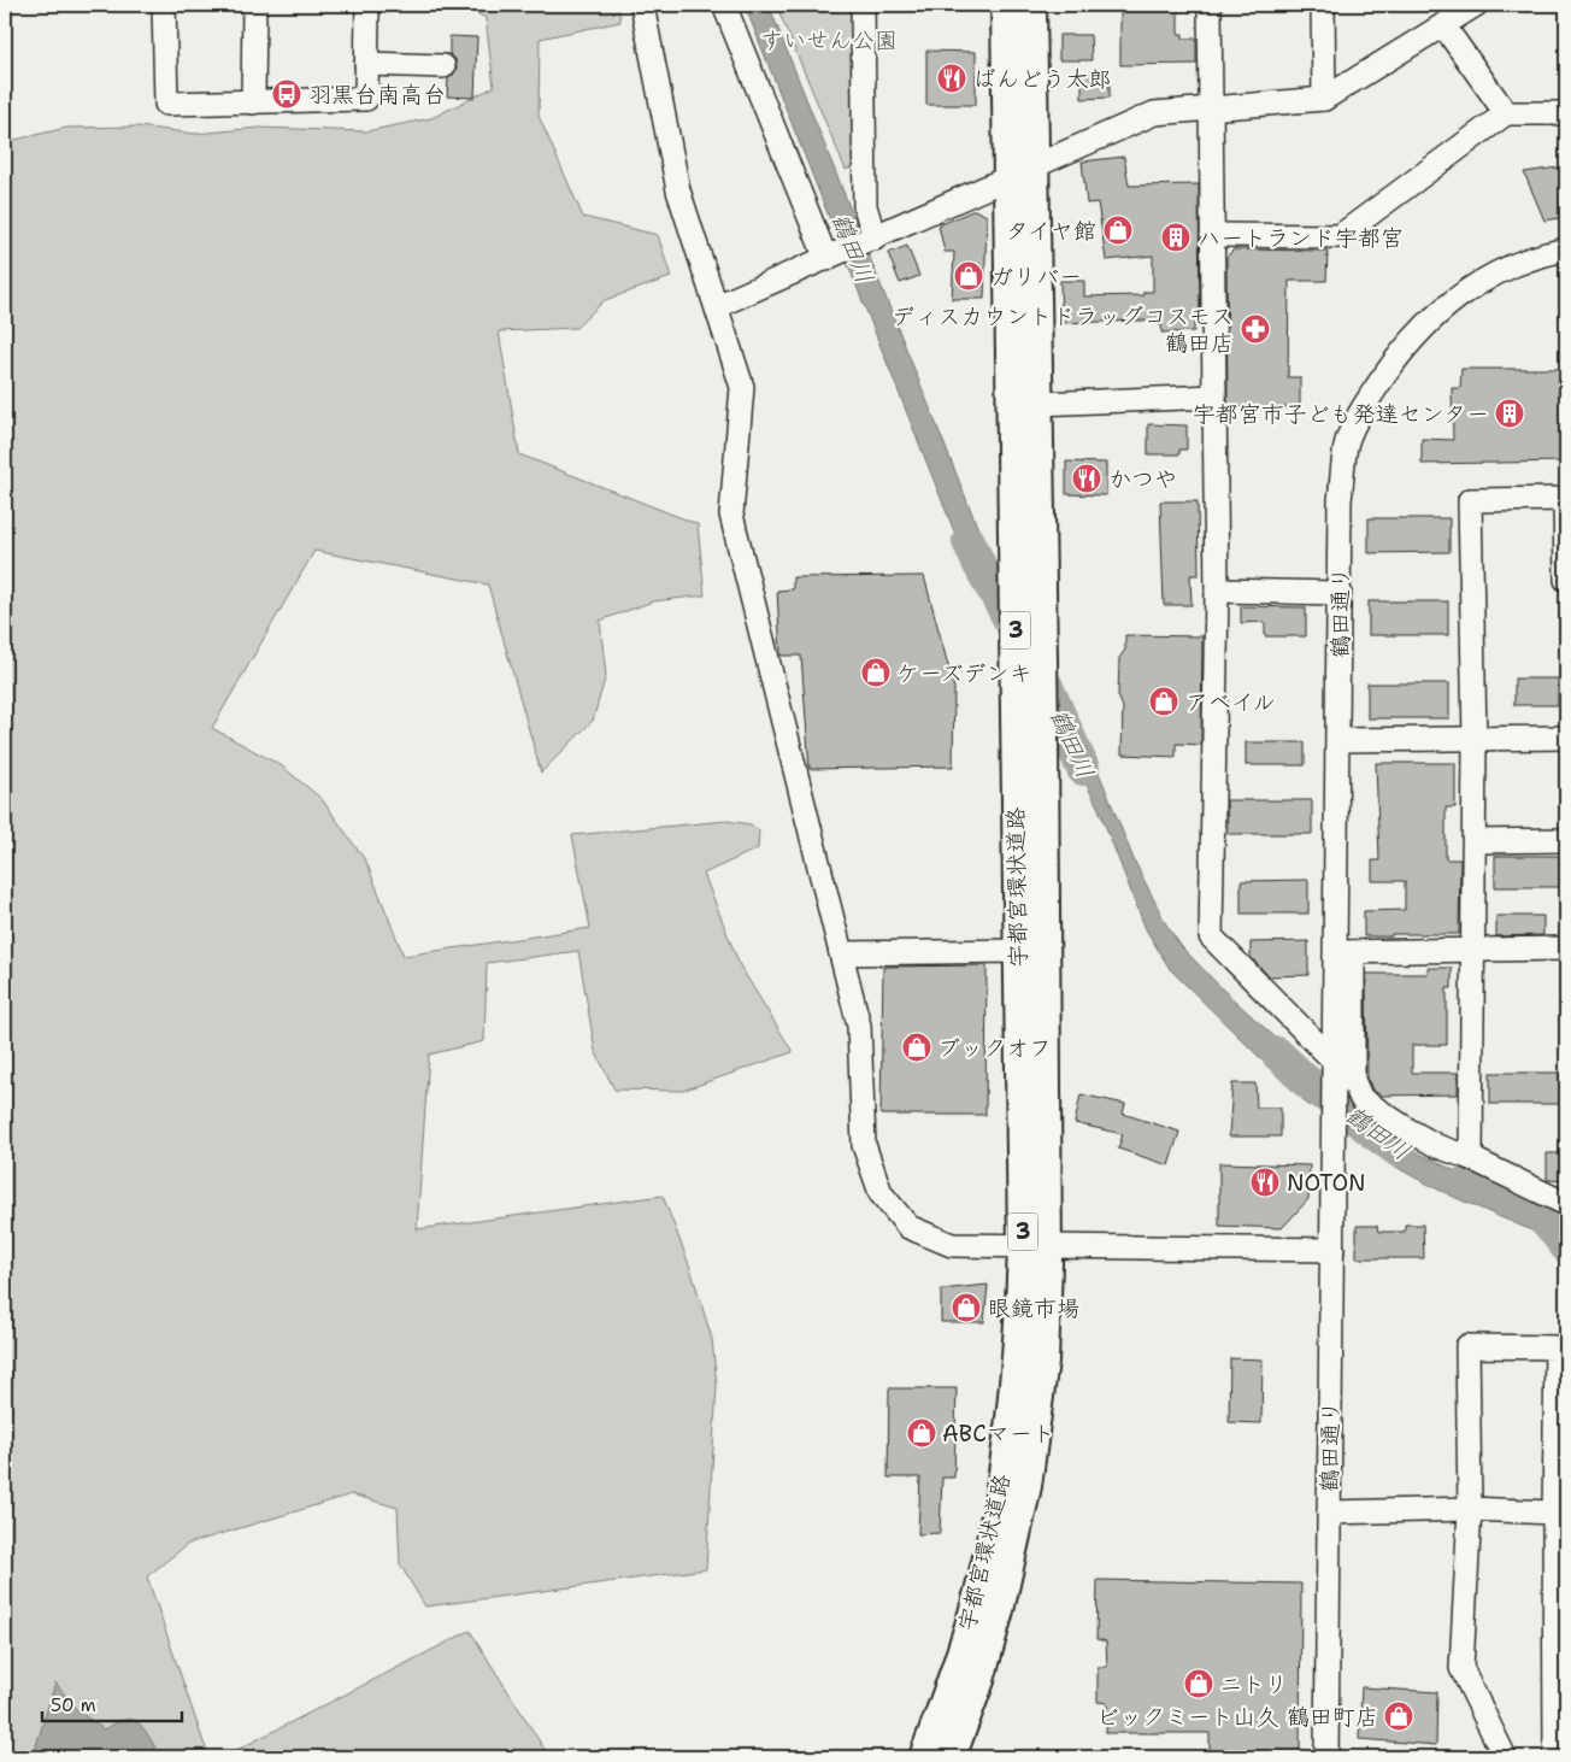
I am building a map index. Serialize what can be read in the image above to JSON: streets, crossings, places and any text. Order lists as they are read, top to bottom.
{
  "streets": {
    "main road": ["3", "宇都宮環状道路"],
    "street": ["鶴田通り"]
  },
  "water": ["鶴田川"],
  "parks": ["すいせん公園"],
  "places": {
    "restaurant": ["ばんどう太郎", "かつや", "NOTON"],
    "bus stop": ["羽黒台南高台"],
    "shop": [
      "タイヤ館",
      "ガリバー",
      "ケーズデンキ",
      "アベイル",
      "ブックオフ",
      "眼鏡市場",
      "ABCマート",
      "ニトリ",
      "ビックミート山久 鶴田町店"
    ],
    "building": ["ハートランド宇都宮", "宇都宮市子ども発達センター"],
    "pharmacy": ["ディスカウントドラッグコスモス 鶴田店"]
  },
  "scale_bar": "50 m"
}
